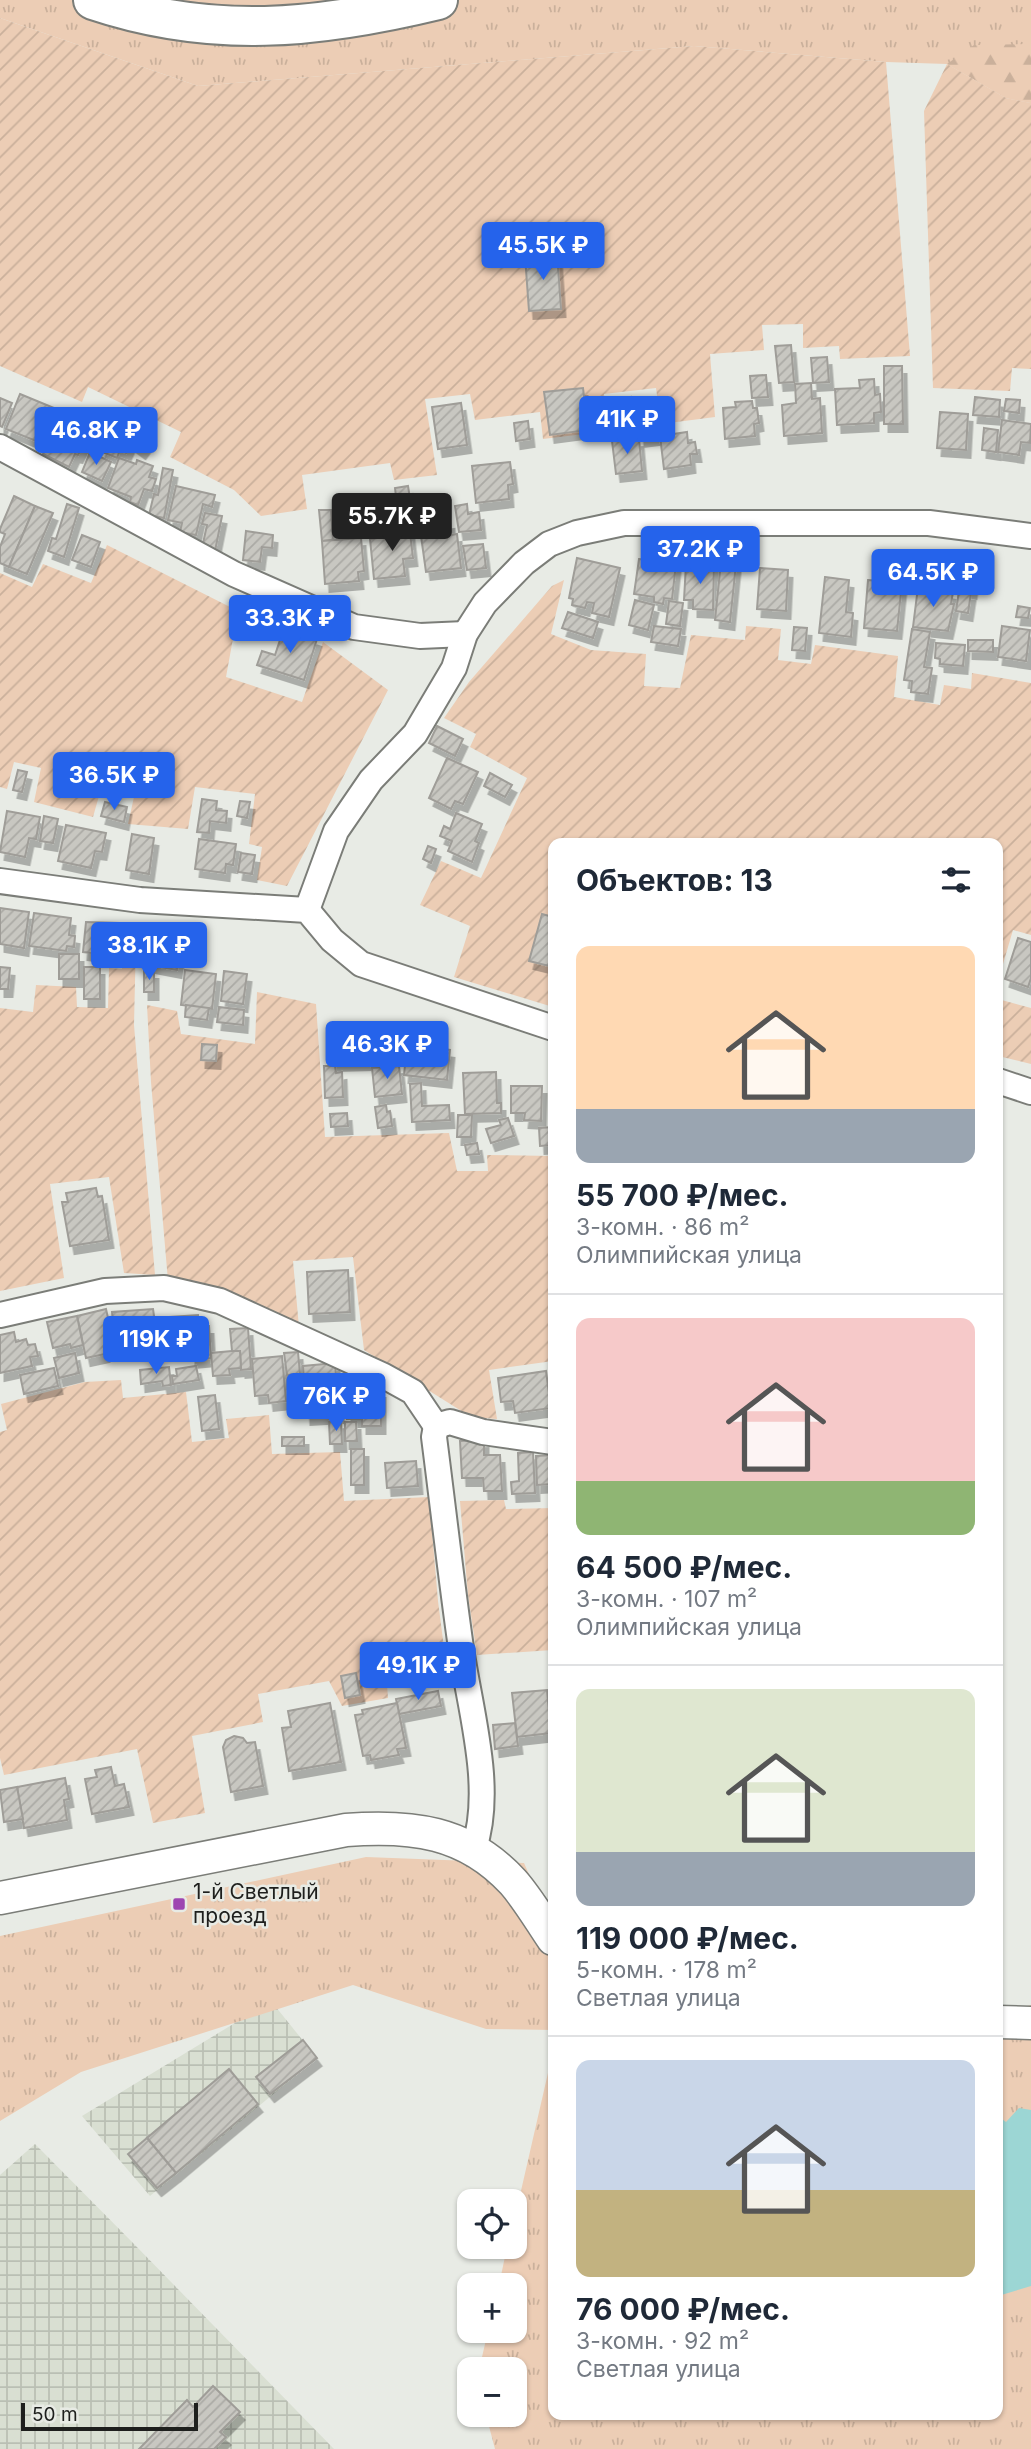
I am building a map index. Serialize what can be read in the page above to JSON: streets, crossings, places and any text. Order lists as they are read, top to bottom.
{
  "places": {
    "transit": ["1-й Светлый проезд"]
  },
  "scale_bar": "50 m",
  "page": {
    "price": [
      "45.5K ₽",
      "41K ₽",
      "46.8K ₽",
      "55.7K ₽",
      "37.2K ₽",
      "64.5K ₽",
      "33.3K ₽",
      "36.5K ₽",
      "38.1K ₽",
      "46.3K ₽",
      "119K ₽",
      "76K ₽",
      "49.1K ₽"
    ],
    "heading": "Объектов: 13",
    "list": [
      {
        "name": "55 700 ₽/мес.",
        "note": "3-комн. · 86 m² · Олимпийская улица"
      },
      {
        "name": "64 500 ₽/мес.",
        "note": "3-комн. · 107 m² · Олимпийская улица"
      },
      {
        "name": "119 000 ₽/мес.",
        "note": "5-комн. · 178 m² · Светлая улица"
      },
      {
        "name": "76 000 ₽/мес.",
        "note": "3-комн. · 92 m² · Светлая улица"
      }
    ],
    "map_buttons": ["+", "−"],
    "scale": "50 m"
  }
}
